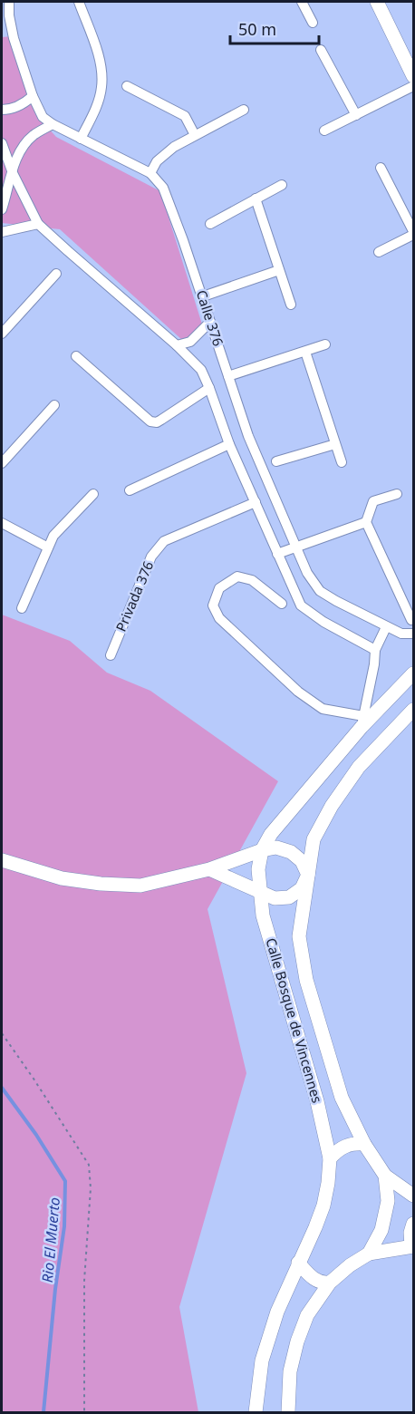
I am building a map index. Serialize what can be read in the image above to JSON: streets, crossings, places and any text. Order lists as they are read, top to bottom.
{
  "streets": {
    "main road": ["Calle Bosque de Vincennes"],
    "street": ["Calle 376", "Privada 376"]
  },
  "water": ["Rio El Muerto"],
  "scale_bar": "50 m"
}
